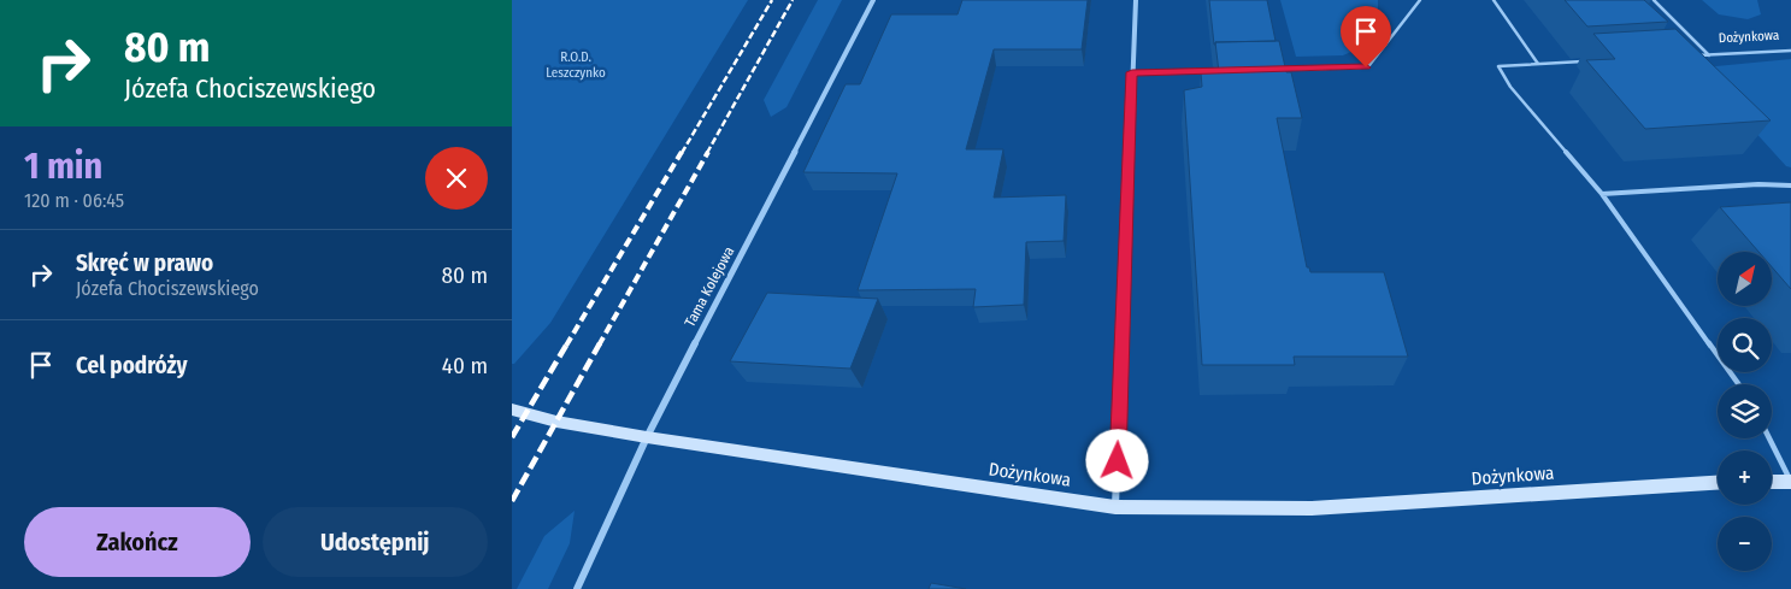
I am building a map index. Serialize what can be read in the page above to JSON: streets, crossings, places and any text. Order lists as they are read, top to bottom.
{
  "streets": {
    "street": ["Dożynkowa", "Tama Kolejowa"]
  },
  "crossings": [
    ["Dożynkowa", "Tama Kolejowa"]
  ],
  "parks": ["R.O.D. Leszczynko"],
  "north": "top right",
  "page": {
    "turn": ["80 m", "Józefa Chociszewskiego"],
    "heading": ["1 min", "120 m · 06:45"],
    "list": [
      {
        "name": "Skręć w prawo",
        "note": "Józefa Chociszewskiego",
        "value": "80 m"
      },
      {
        "name": "Cel podróży",
        "value": "40 m"
      }
    ],
    "map_buttons": ["+", "−"],
    "buttons": ["Zakończ", "Udostępnij"]
  }
}
